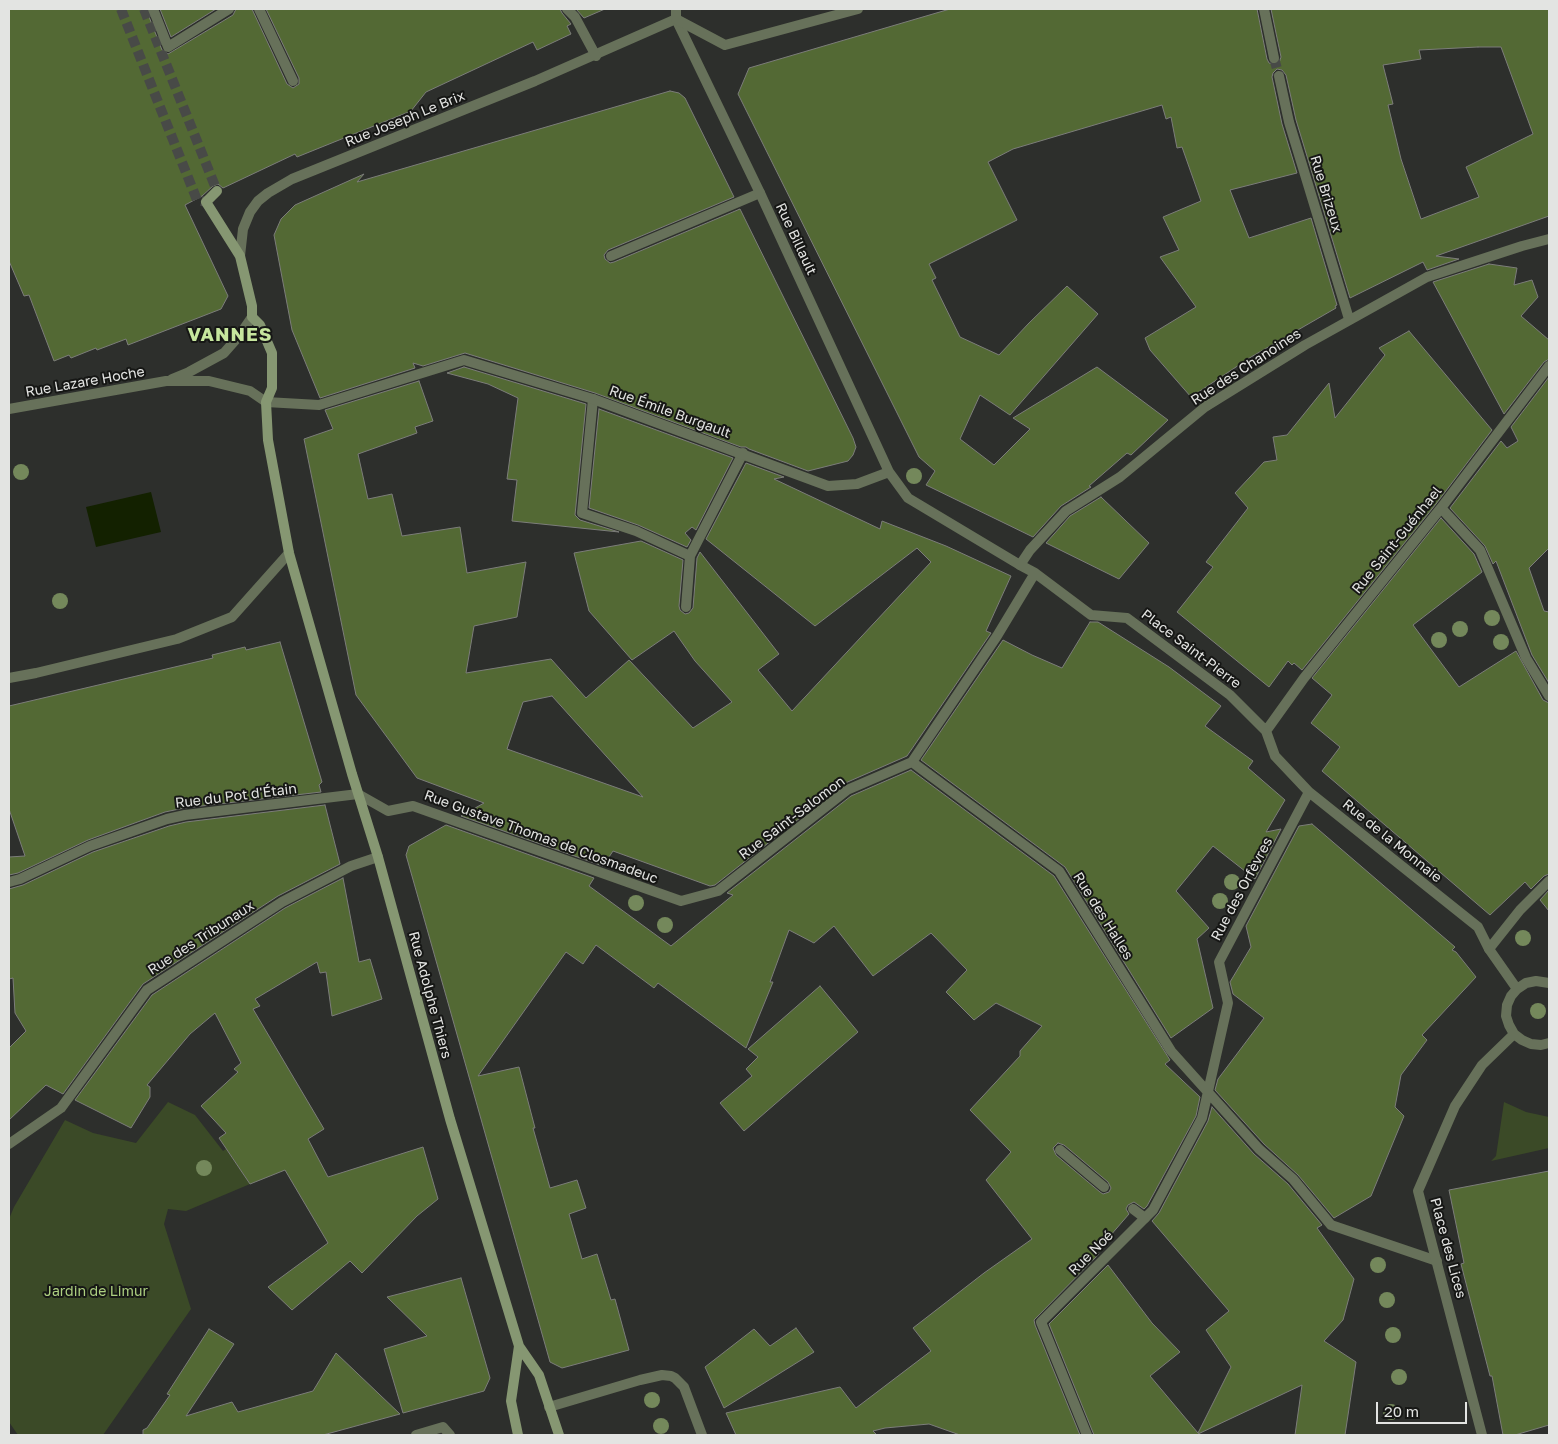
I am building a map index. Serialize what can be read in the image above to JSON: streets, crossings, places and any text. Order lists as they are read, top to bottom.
{
  "streets": {
    "main road": ["Rue Joseph Le Brix", "Rue Adolphe Thiers"],
    "street": [
      "Rue Brizeux",
      "Rue Billault",
      "Rue des Chanoines",
      "Rue Lazare Hoche",
      "Rue Émile Burgault",
      "Rue Saint-Guénhael",
      "Place Saint-Pierre",
      "Rue du Pot d'Étain",
      "Rue Saint-Salomon",
      "Rue Gustave Thomas de Closmadeuc",
      "Rue de la Monnaie",
      "Rue des Orfèvres",
      "Rue des Halles",
      "Rue des Tribunaux",
      "Place des Lices",
      "Rue Noé"
    ]
  },
  "crossings": [
    ["Rue Joseph Le Brix", "Rue Billault"],
    ["Rue Joseph Le Brix", "Rue Lazare Hoche"],
    ["Rue Brizeux", "Rue des Chanoines"],
    ["Rue Billault", "Rue Émile Burgault"],
    ["Rue Lazare Hoche", "Rue Émile Burgault"],
    ["Rue Lazare Hoche", "Rue Adolphe Thiers"],
    ["Rue Émile Burgault", "Rue Adolphe Thiers"],
    ["Rue Saint-Guénhael", "Place Saint-Pierre"],
    ["Place Saint-Pierre", "Rue de la Monnaie"],
    ["Rue du Pot d'Étain", "Rue Gustave Thomas de Closmadeuc"],
    ["Rue du Pot d'Étain", "Rue Adolphe Thiers"],
    ["Rue Saint-Salomon", "Rue Gustave Thomas de Closmadeuc"],
    ["Rue Saint-Salomon", "Rue des Halles"],
    ["Rue Gustave Thomas de Closmadeuc", "Rue Adolphe Thiers"],
    ["Rue de la Monnaie", "Rue des Orfèvres"],
    ["Rue des Orfèvres", "Rue Noé"],
    ["Rue des Halles", "Place des Lices"],
    ["Rue des Halles", "Rue Noé"],
    ["Rue des Tribunaux", "Rue Adolphe Thiers"]
  ],
  "districts": ["VANNES"],
  "parks": ["Jardin de Limur"],
  "scale_bar": "20 m"
}
